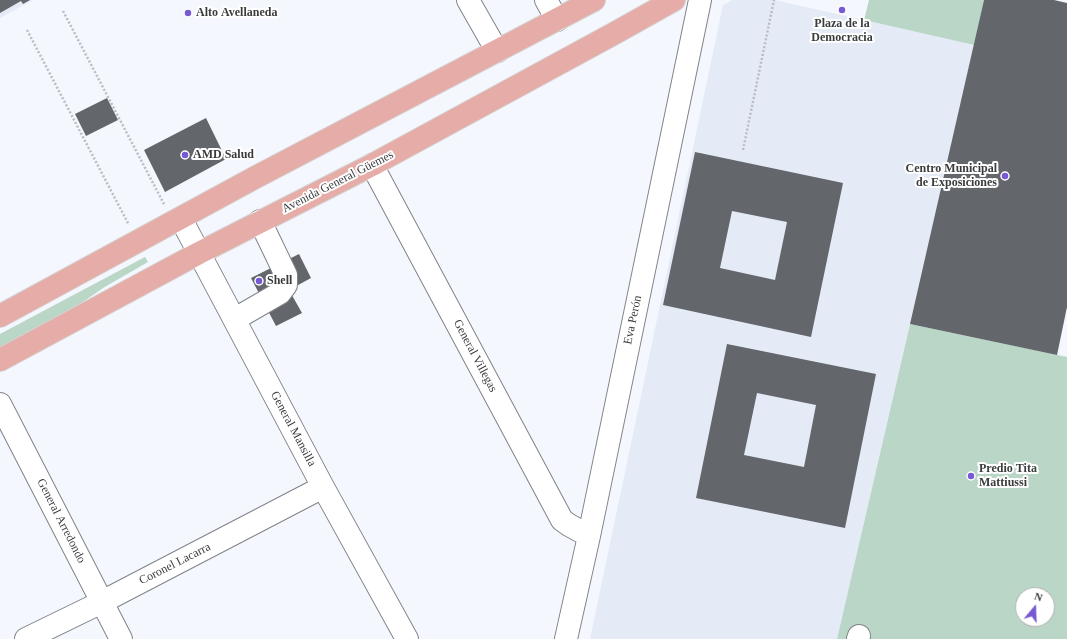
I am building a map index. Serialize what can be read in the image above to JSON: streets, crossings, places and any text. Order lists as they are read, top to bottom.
{
  "streets": {
    "main road": ["Avenida General Güemes"],
    "street": [
      "Eva Perón",
      "General Villegas",
      "General Mansilla",
      "General Arredondo",
      "Coronel Lacarra"
    ]
  },
  "crossings": [
    ["Avenida General Güemes", "General Villegas"],
    ["Avenida General Güemes", "General Mansilla"],
    ["Eva Perón", "General Villegas"],
    ["General Mansilla", "Coronel Lacarra"],
    ["General Arredondo", "Coronel Lacarra"]
  ],
  "places": [
    "Plaza de la Democracia",
    "Alto Avellaneda",
    "AMD Salud",
    "Centro Municipal de Exposiciones",
    "Shell",
    "Predio Tita Mattiussi"
  ],
  "north": "top"
}
